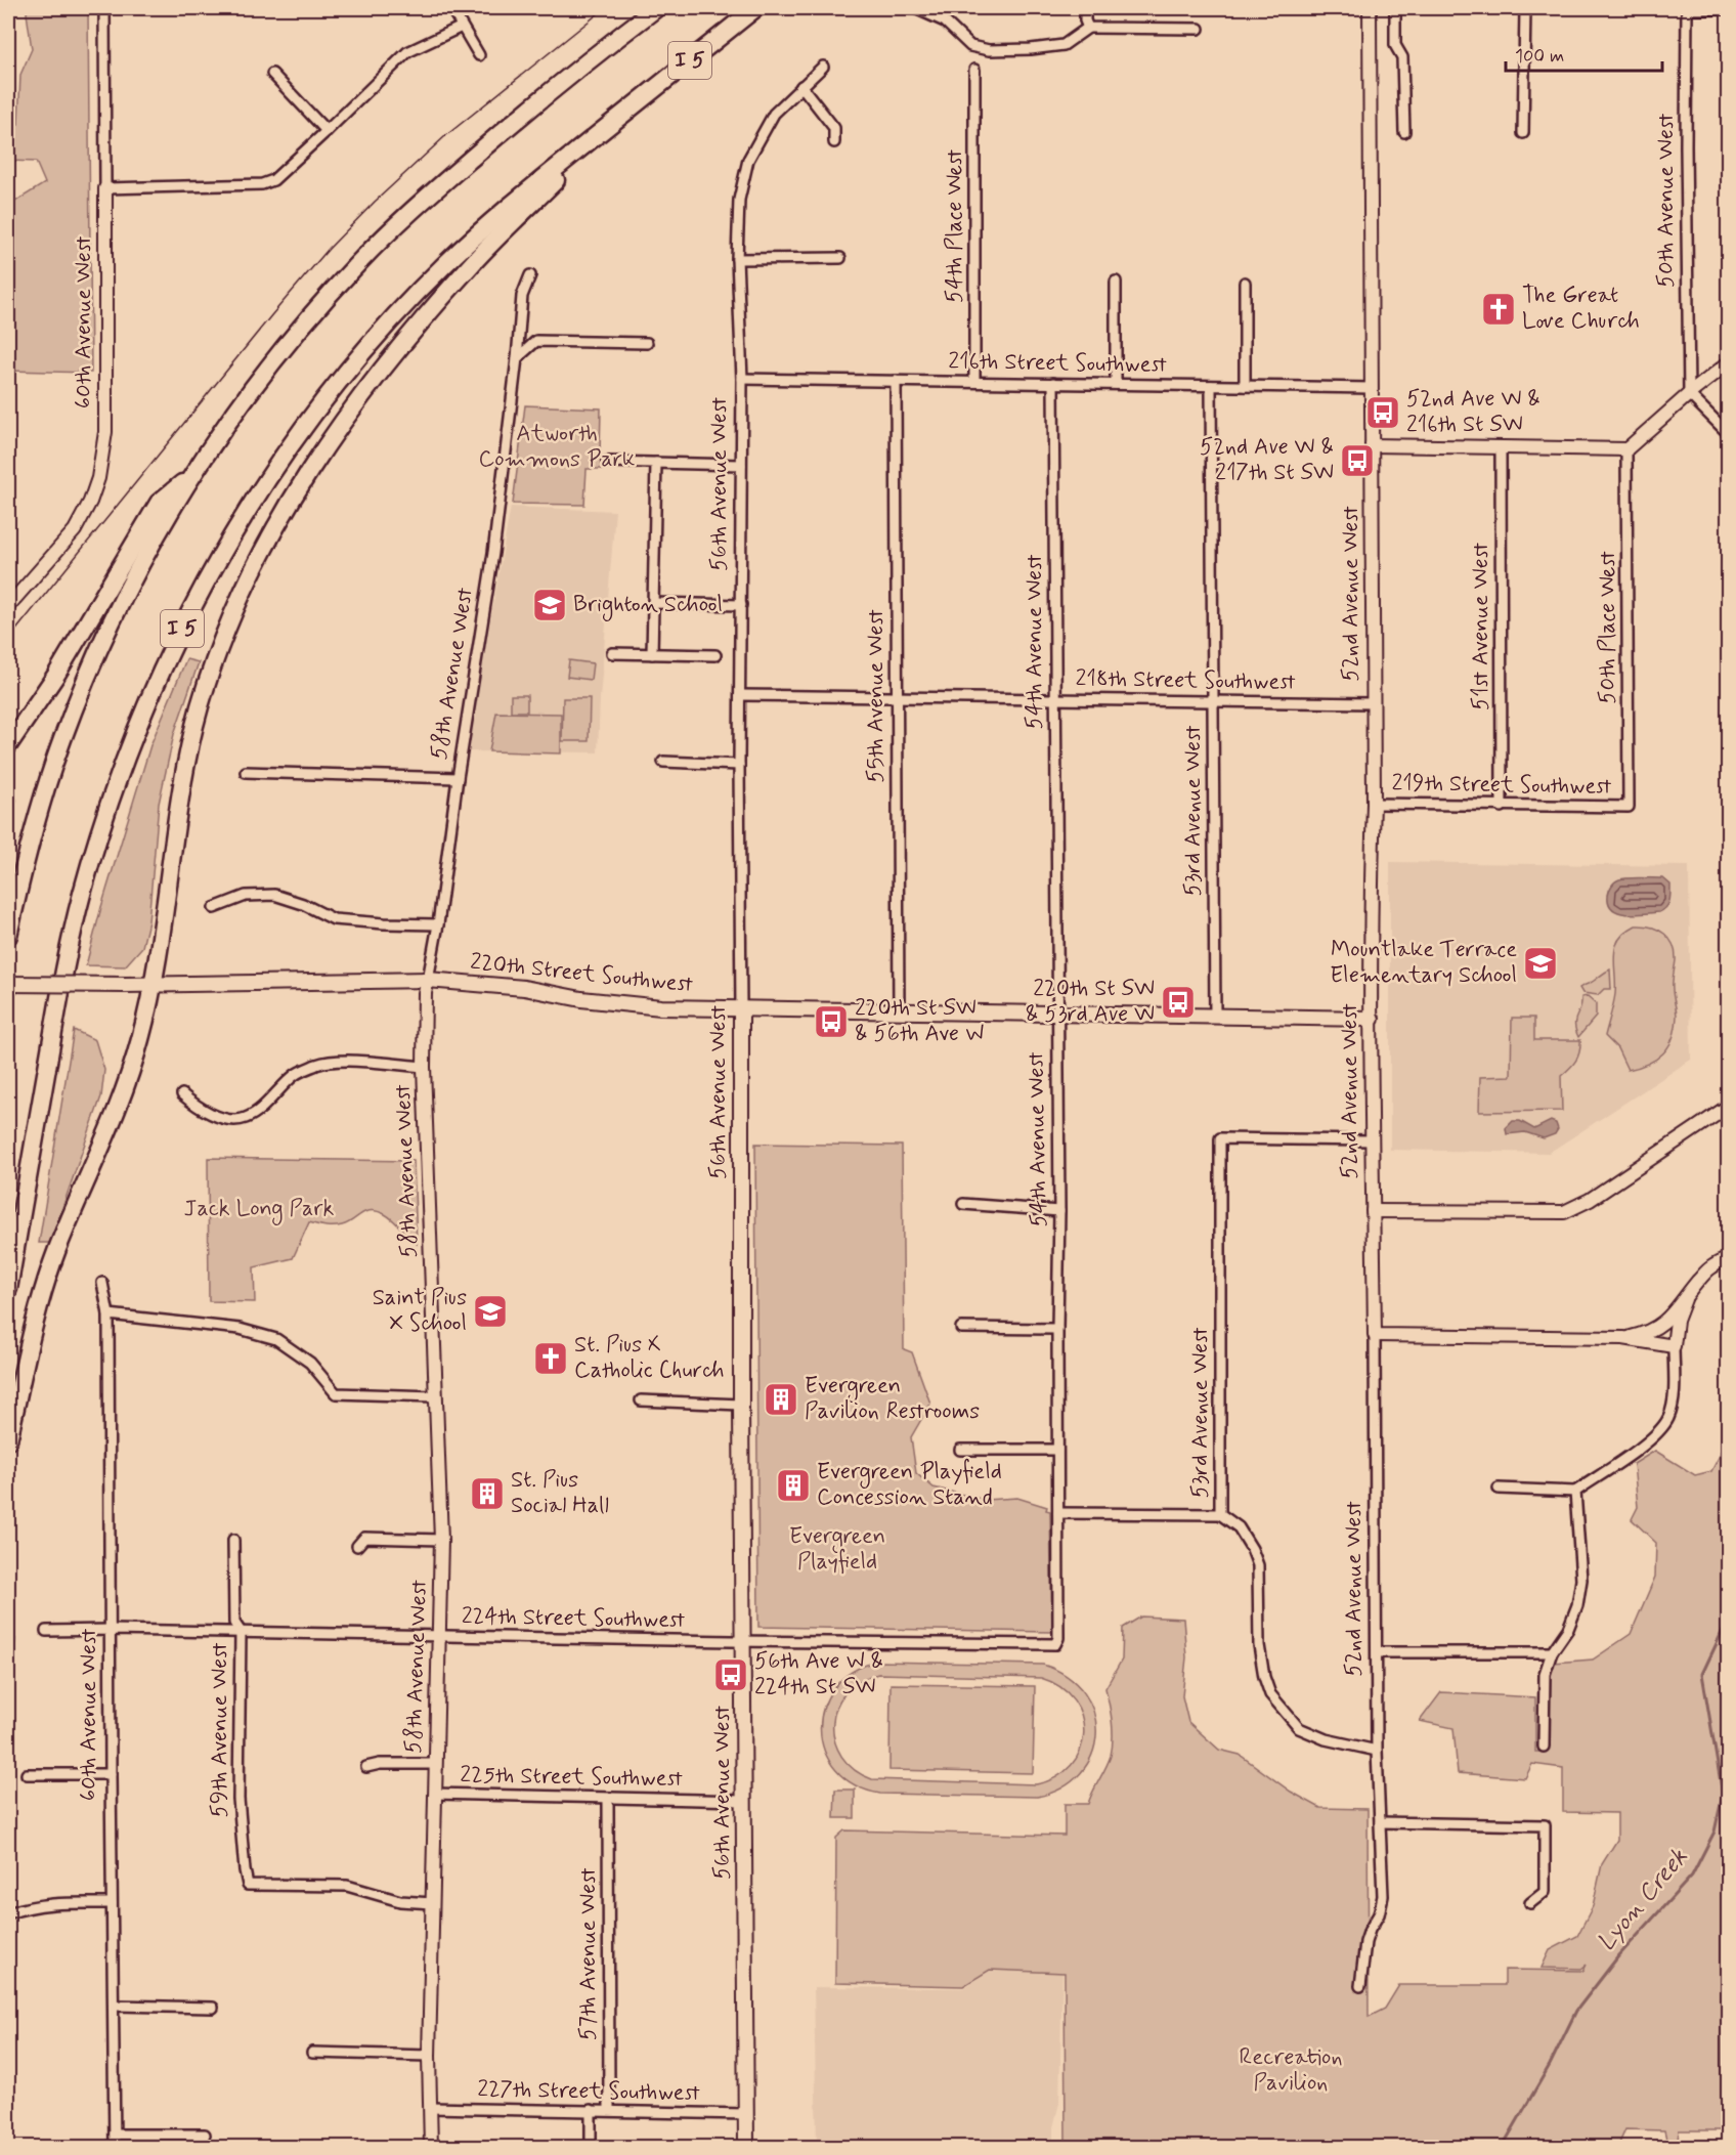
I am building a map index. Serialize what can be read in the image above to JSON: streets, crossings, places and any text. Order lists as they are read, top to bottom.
{
  "streets": {
    "highway": ["I 5"],
    "main road": ["56th Avenue West", "220th Street Southwest"],
    "street": [
      "50th Avenue West",
      "54th Place West",
      "60th Avenue West",
      "216th Street Southwest",
      "52nd Avenue West",
      "51st Avenue West",
      "50th Place West",
      "54th Avenue West",
      "58th Avenue West",
      "218th Street Southwest",
      "55th Avenue West",
      "219th Street Southwest",
      "53rd Avenue West",
      "224th Street Southwest",
      "59th Avenue West",
      "225th Street Southwest",
      "57th Avenue West",
      "227th Street Southwest"
    ]
  },
  "crossings": [
    ["54th Place West", "216th Street Southwest"],
    ["60th Avenue West", "224th Street Southwest"],
    ["216th Street Southwest", "56th Avenue West"],
    ["216th Street Southwest", "52nd Avenue West"],
    ["216th Street Southwest", "54th Avenue West"],
    ["216th Street Southwest", "55th Avenue West"],
    ["216th Street Southwest", "53rd Avenue West"],
    ["56th Avenue West", "218th Street Southwest"],
    ["56th Avenue West", "220th Street Southwest"],
    ["56th Avenue West", "224th Street Southwest"],
    ["56th Avenue West", "225th Street Southwest"],
    ["56th Avenue West", "227th Street Southwest"],
    ["52nd Avenue West", "218th Street Southwest"],
    ["52nd Avenue West", "219th Street Southwest"],
    ["52nd Avenue West", "53rd Avenue West"],
    ["52nd Avenue West", "220th Street Southwest"],
    ["51st Avenue West", "219th Street Southwest"],
    ["50th Place West", "219th Street Southwest"],
    ["54th Avenue West", "218th Street Southwest"],
    ["54th Avenue West", "220th Street Southwest"],
    ["54th Avenue West", "224th Street Southwest"],
    ["58th Avenue West", "220th Street Southwest"],
    ["58th Avenue West", "224th Street Southwest"],
    ["58th Avenue West", "59th Avenue West"],
    ["58th Avenue West", "225th Street Southwest"],
    ["58th Avenue West", "227th Street Southwest"],
    ["218th Street Southwest", "55th Avenue West"],
    ["218th Street Southwest", "53rd Avenue West"],
    ["55th Avenue West", "220th Street Southwest"],
    ["53rd Avenue West", "220th Street Southwest"],
    ["224th Street Southwest", "59th Avenue West"],
    ["225th Street Southwest", "57th Avenue West"],
    ["57th Avenue West", "227th Street Southwest"]
  ],
  "water": ["Lyon Creek"],
  "parks": [
    "Atworth Commons Park",
    "Jack Long Park",
    "Evergreen Playfield",
    "Recreation Pavilion"
  ],
  "places": {
    "church": ["The Great Love Church", "St. Pius X Catholic Church"],
    "bus stop": [
      "52nd Ave W & 216th St SW",
      "52nd Ave W & 217th St SW",
      "220th St SW & 53rd Ave W",
      "220th St SW & 56th Ave W",
      "56th Ave W & 224th St SW"
    ],
    "school or university": ["Brighton School", "Mountlake Terrace Elementary School", "Saint Pius X School"],
    "building": ["Evergreen Pavilion Restrooms", "Evergreen Playfield Concession Stand", "St. Pius Social Hall"]
  },
  "scale_bar": "100 m"
}
